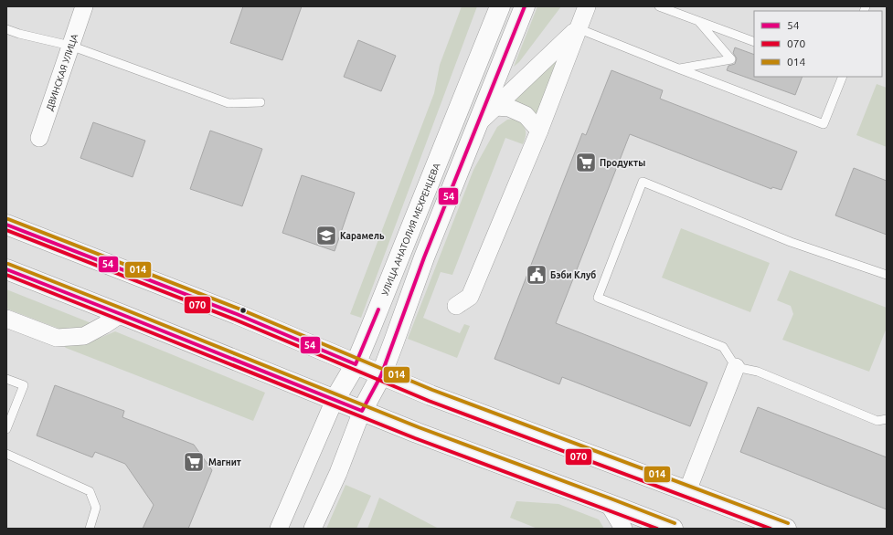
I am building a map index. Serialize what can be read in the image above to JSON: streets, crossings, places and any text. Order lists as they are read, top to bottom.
{
  "streets": {
    "street": ["ДВИНСКАЯ УЛИЦА", "УЛИЦА АНАТОЛИЯ МЕХРЕНЦЕВА"]
  },
  "places": {
    "supermarket": ["Продукты", "Магнит"],
    "school or university": ["Карамель"],
    "public building": ["Бэби Клуб"]
  },
  "lines": ["transit line 54", "transit line 014", "transit line 070"],
  "legend": ["54", "070", "014"]
}
